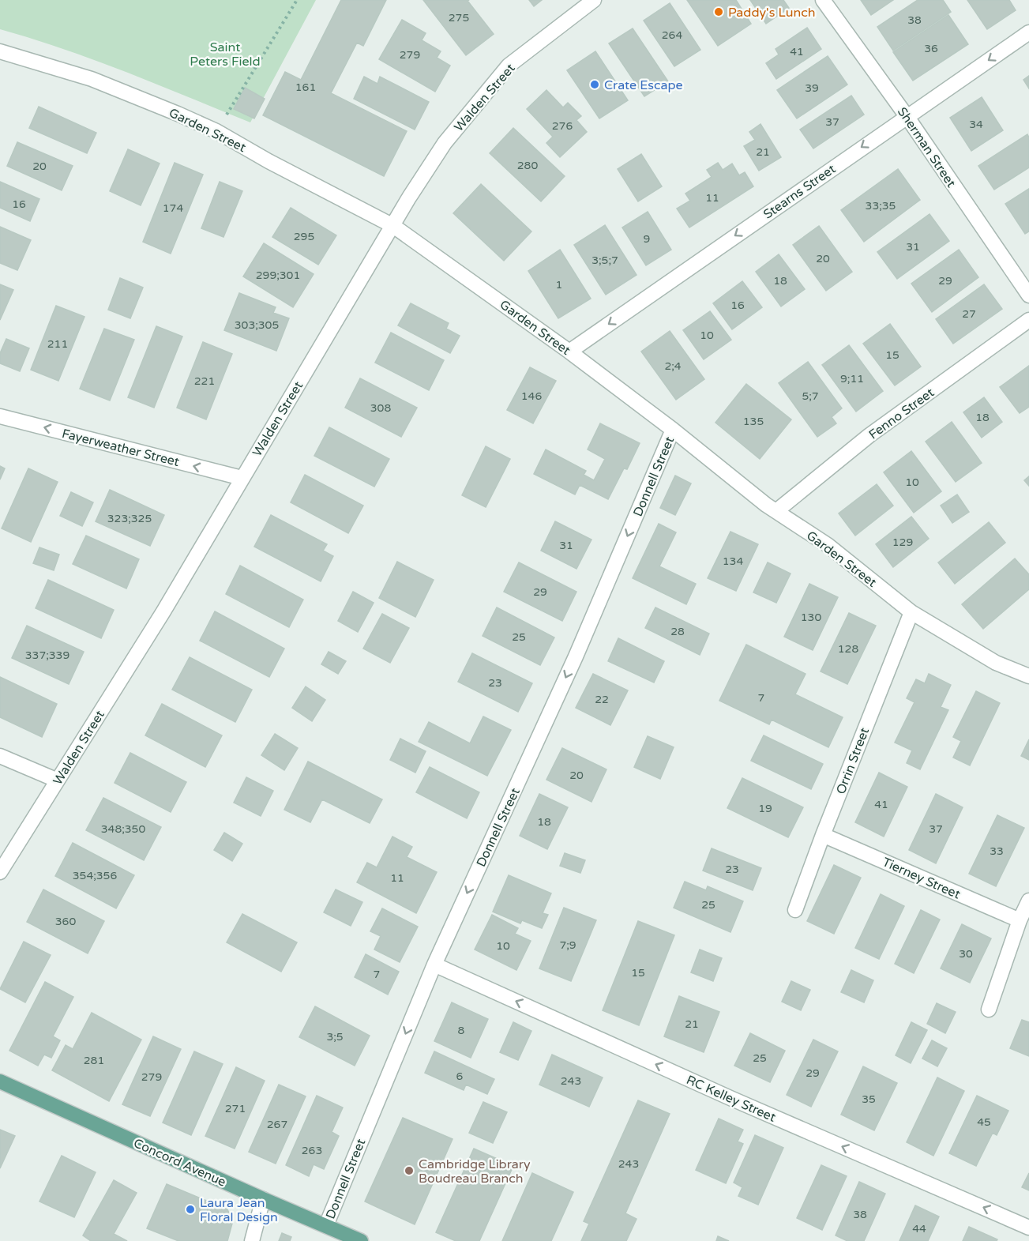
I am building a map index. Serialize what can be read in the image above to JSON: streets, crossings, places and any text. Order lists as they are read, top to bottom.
{
  "streets": {
    "main road": ["Concord Avenue"],
    "street": [
      "Walden Street",
      "Garden Street",
      "Sherman Street",
      "Stearns Street",
      "Fenno Street",
      "Fayerweather Street",
      "Donnell Street",
      "Orrin Street",
      "Tierney Street",
      "RC Kelley Street"
    ]
  },
  "crossings": [
    ["Walden Street", "Garden Street"],
    ["Walden Street", "Fayerweather Street"],
    ["Garden Street", "Stearns Street"],
    ["Garden Street", "Fenno Street"],
    ["Garden Street", "Donnell Street"],
    ["Garden Street", "Orrin Street"],
    ["Sherman Street", "Stearns Street"],
    ["Donnell Street", "RC Kelley Street"],
    ["Donnell Street", "Concord Avenue"],
    ["Orrin Street", "Tierney Street"]
  ],
  "one_way": [
    "Stearns Street",
    "Fayerweather Street",
    "Donnell Street",
    "RC Kelley Street"
  ],
  "parks": ["Saint Peters Field"],
  "places": [
    "Paddy's Lunch",
    "Crate Escape",
    "Cambridge Library Boudreau Branch",
    "Laura Jean Floral Design"
  ],
  "house_numbers": [
    "275",
    "38",
    "264",
    "36",
    "41",
    "279",
    "161",
    "39",
    "37",
    "34",
    "276",
    "21",
    "280",
    "20",
    "11",
    "16",
    "33;35",
    "174",
    "295",
    "9",
    "31",
    "20",
    "3;5;7",
    "299;301",
    "18",
    "29",
    "1",
    "16",
    "27",
    "303;305",
    "10",
    "211",
    "15",
    "2;4",
    "9;11",
    "221",
    "146",
    "5;7",
    "308",
    "18",
    "135",
    "10",
    "323;325",
    "129",
    "31",
    "134",
    "29",
    "130",
    "28",
    "25",
    "128",
    "337;339",
    "23",
    "7",
    "22",
    "20",
    "41",
    "19",
    "18",
    "348;350",
    "37",
    "33",
    "23",
    "354;356",
    "11",
    "25",
    "360",
    "7;9",
    "10",
    "30",
    "15",
    "7",
    "21",
    "8",
    "3;5",
    "25",
    "281",
    "29",
    "6",
    "279",
    "243",
    "35",
    "271",
    "45",
    "267",
    "263",
    "243",
    "38",
    "44"
  ]
}
